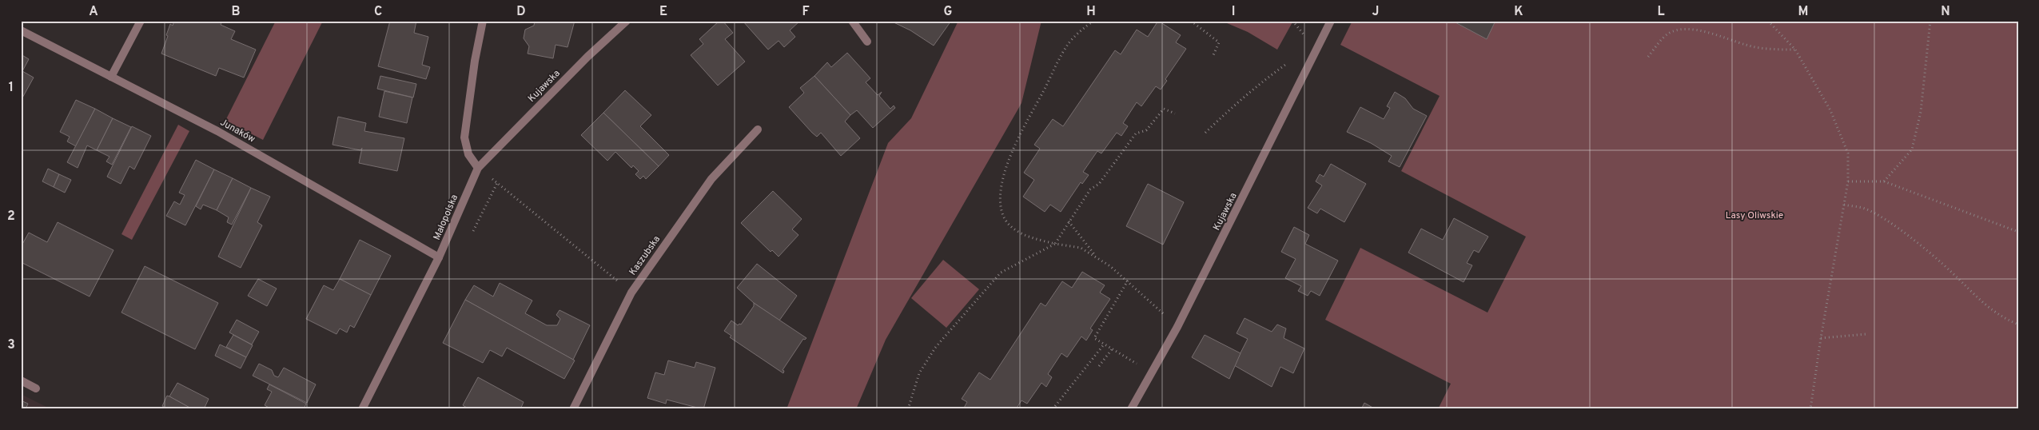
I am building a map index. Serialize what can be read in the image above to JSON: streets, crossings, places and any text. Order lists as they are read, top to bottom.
{
  "streets": {
    "street": [
      "Kujawska",
      "Junaków",
      "Małopolska",
      "Kaszubska"
    ]
  },
  "crossings": [
    ["Kujawska", "Małopolska"],
    ["Junaków", "Małopolska"]
  ],
  "parks": ["Lasy Oliwskie"],
  "grid": {
    "columns": [
      "A",
      "B",
      "C",
      "D",
      "E",
      "F",
      "G",
      "H",
      "I",
      "J",
      "K",
      "L",
      "M",
      "N"
    ],
    "rows": ["1", "2", "3"]
  }
}
